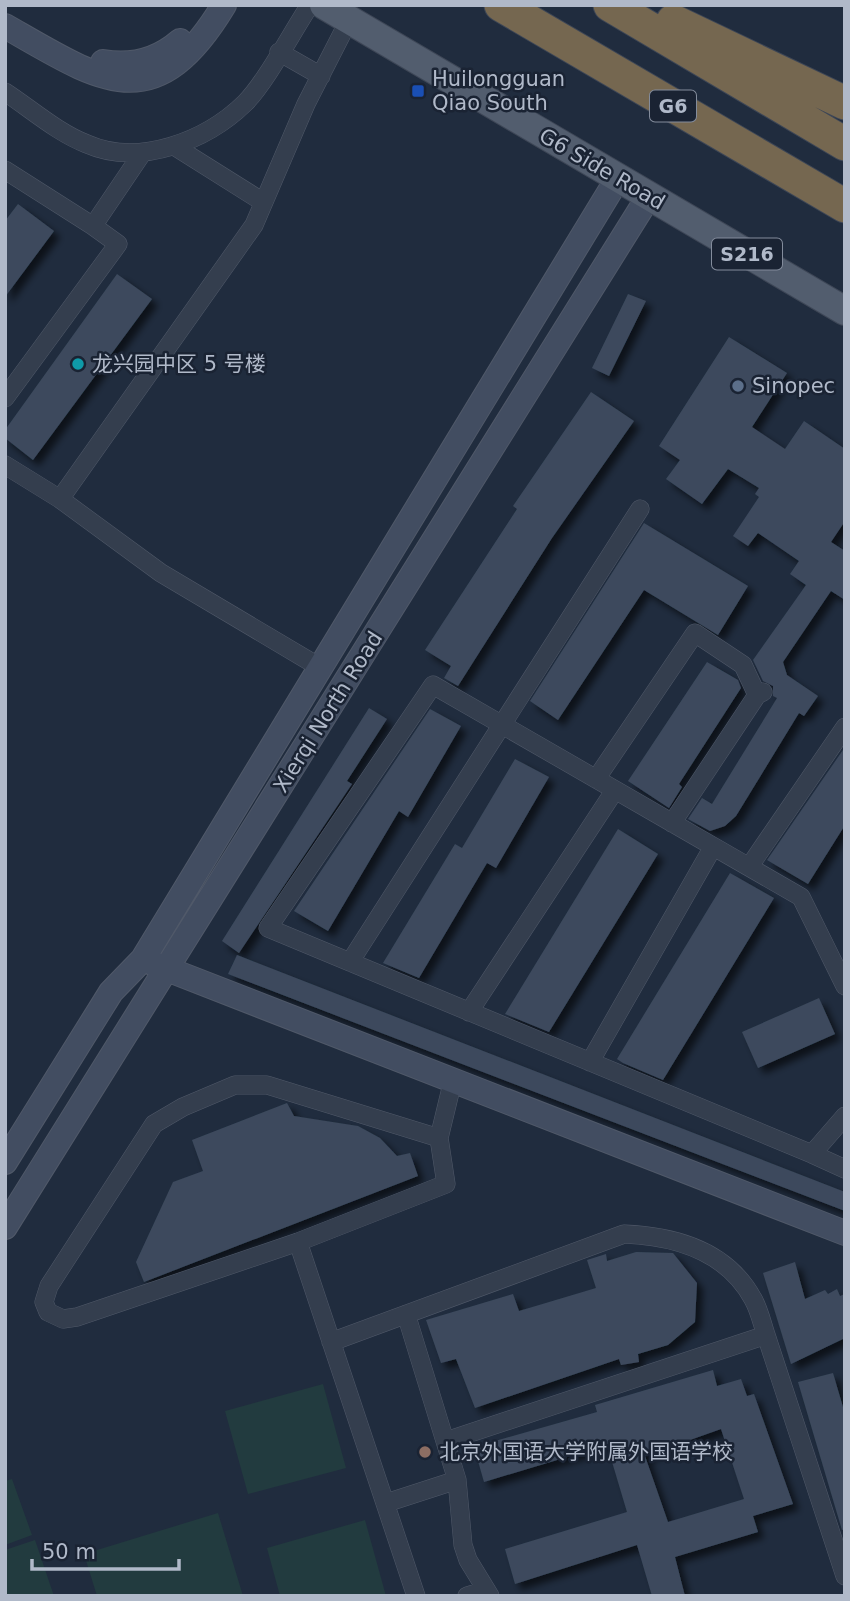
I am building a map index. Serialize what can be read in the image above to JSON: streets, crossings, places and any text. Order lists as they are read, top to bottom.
{
  "streets": {
    "highway": ["G6"],
    "main road": ["G6 Side Road", "S216", "Xierqi North Road"]
  },
  "crossings": [
    ["G6 Side Road", "Xierqi North Road"]
  ],
  "places": {
    "transit": ["Huilongguan Qiao South"],
    "other": ["龙兴园中区 5 号楼", "Sinopec", "北京外国语大学附属外国语学校"]
  },
  "scale_bar": "50 m"
}
